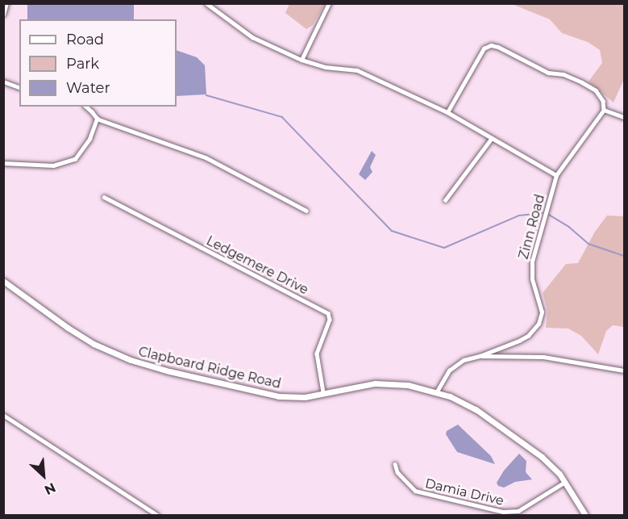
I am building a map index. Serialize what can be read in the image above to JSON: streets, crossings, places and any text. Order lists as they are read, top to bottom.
{
  "streets": {
    "main road": ["Clapboard Ridge Road"],
    "street": ["Zinn Road", "Ledgemere Drive", "Damia Drive"]
  },
  "crossings": [
    ["Zinn Road", "Clapboard Ridge Road"],
    ["Ledgemere Drive", "Clapboard Ridge Road"],
    ["Clapboard Ridge Road", "Damia Drive"]
  ],
  "legend": ["Road", "Park", "Water"],
  "north": "bottom right"
}
